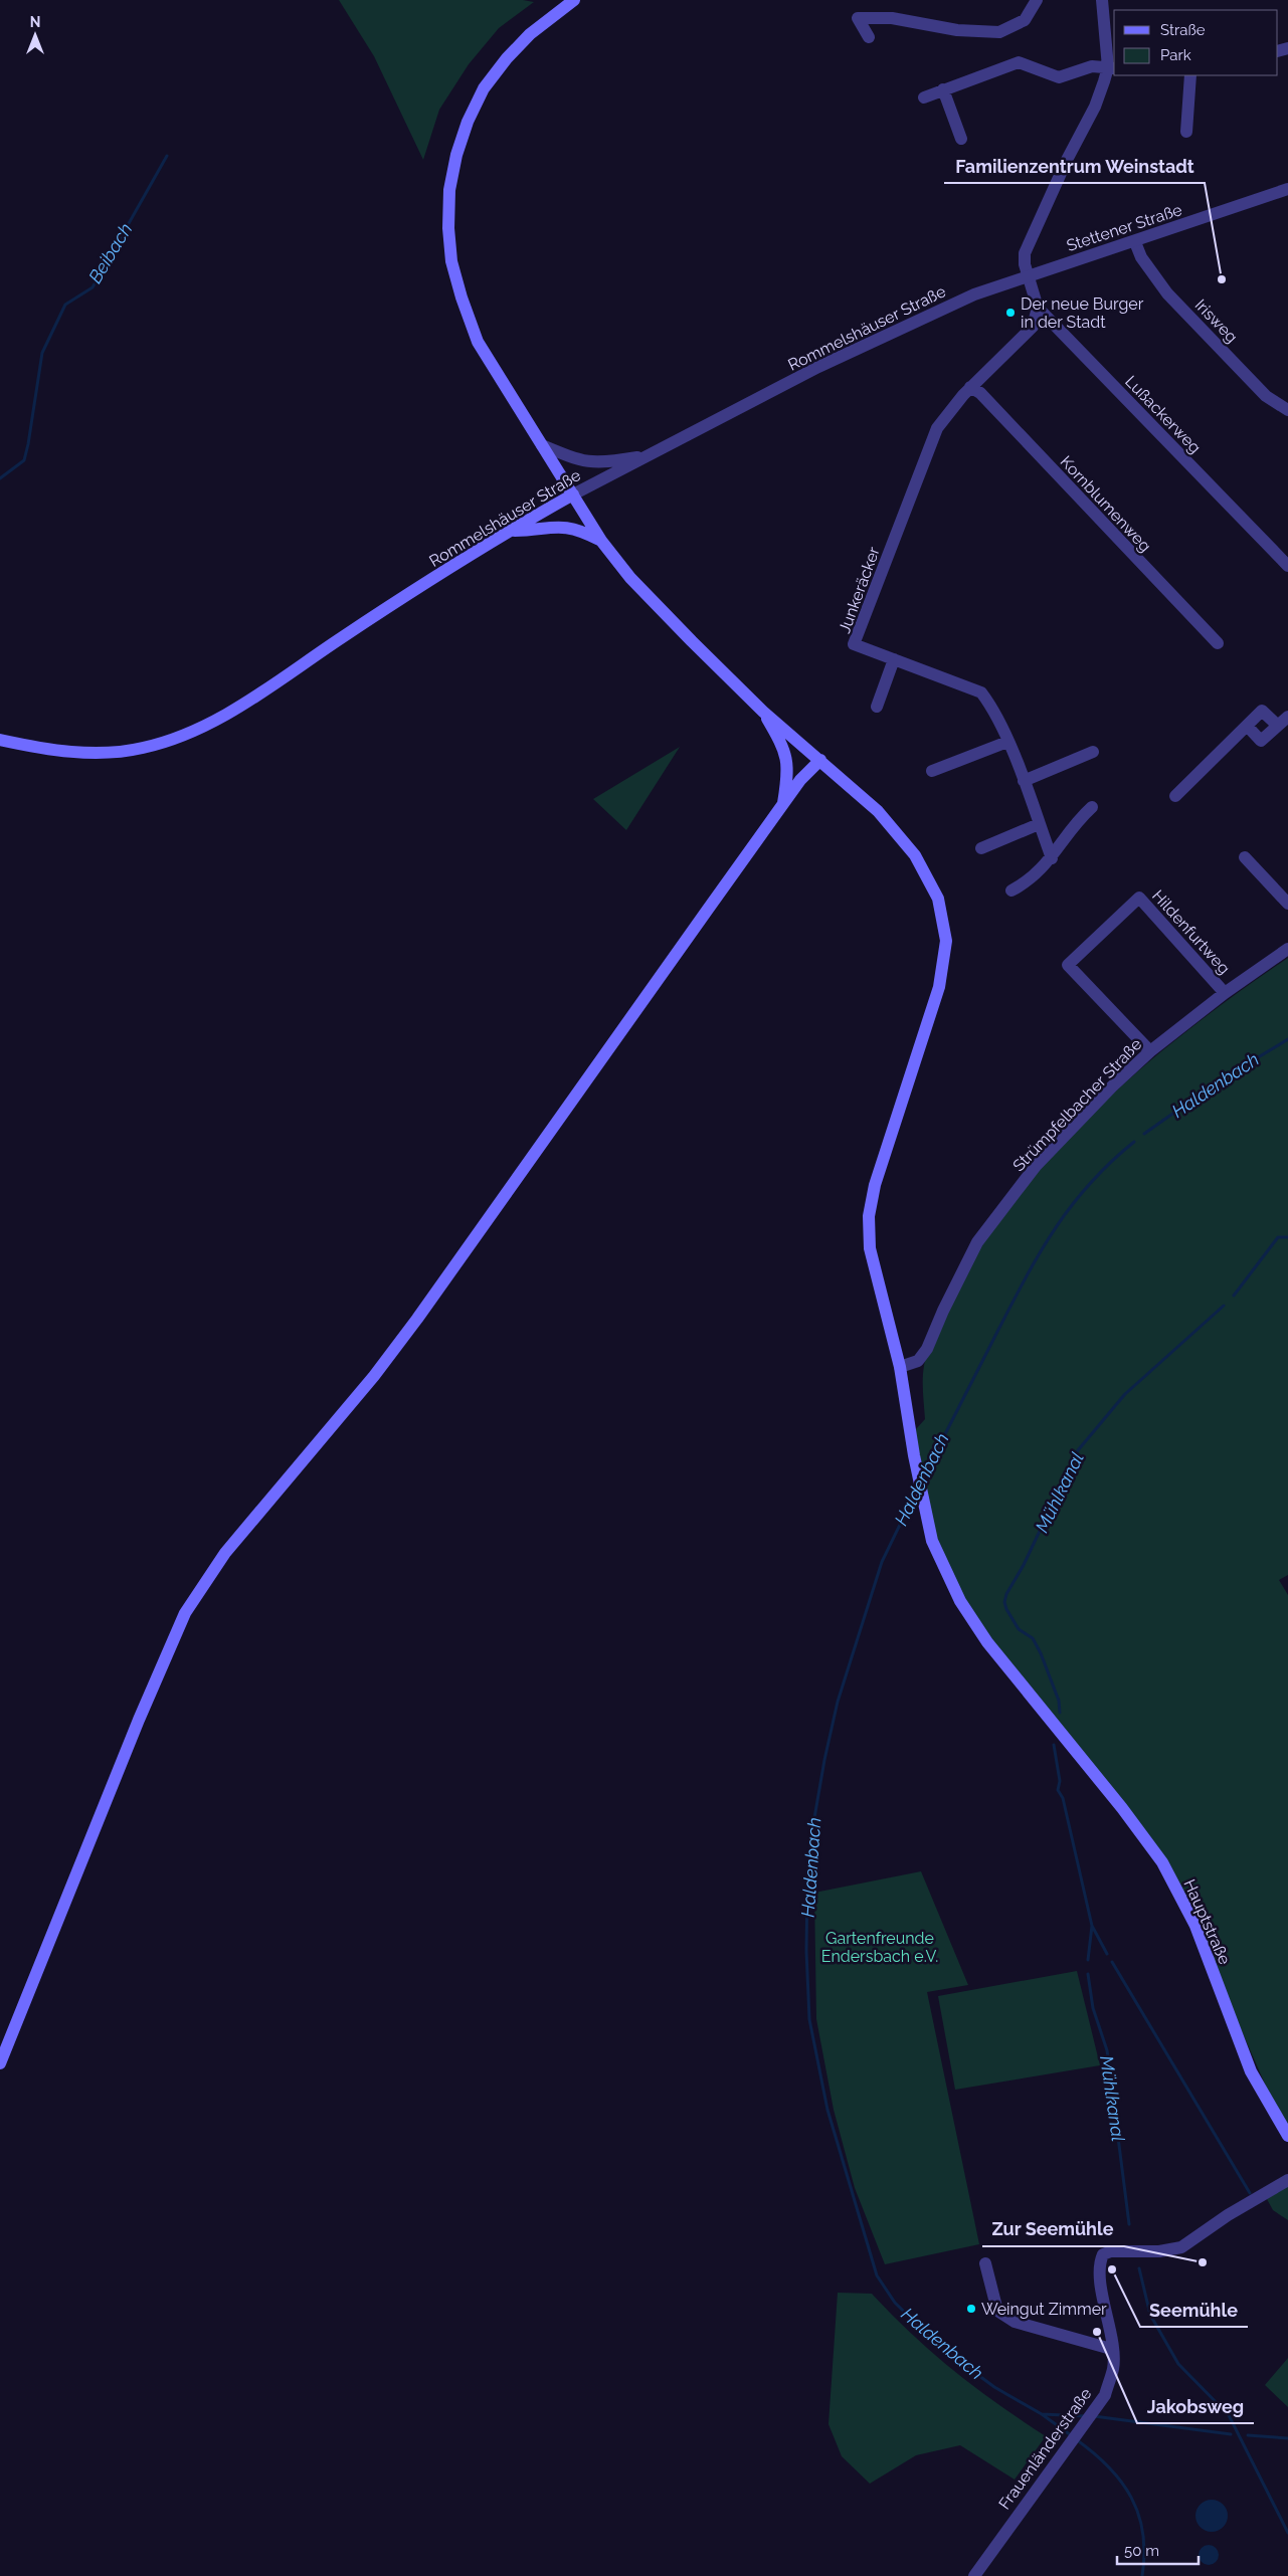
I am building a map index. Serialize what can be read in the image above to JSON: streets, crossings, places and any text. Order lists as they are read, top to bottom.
{
  "streets": {
    "main road": ["Rommelshäuser Straße", "Hauptstraße"],
    "street": [
      "Stettener Straße",
      "Irisweg",
      "Lußackerweg",
      "Kornblumenweg",
      "Junkeräcker",
      "Hildenfurtweg",
      "Strümpfelbacher Straße",
      "Frauenländerstraße"
    ]
  },
  "crossings": [
    ["Stettener Straße", "Irisweg"],
    ["Stettener Straße", "Rommelshäuser Straße"],
    ["Stettener Straße", "Lußackerweg"],
    ["Rommelshäuser Straße", "Lußackerweg"],
    ["Lußackerweg", "Junkeräcker"],
    ["Kornblumenweg", "Junkeräcker"],
    ["Hildenfurtweg", "Strümpfelbacher Straße"],
    ["Strümpfelbacher Straße", "Hauptstraße"]
  ],
  "water": ["Beibach", "Haldenbach", "Mühlkanal"],
  "parks": ["Gartenfreunde Endersbach e.V."],
  "places": [
    "Familienzentrum Weinstadt",
    "Der neue Burger in der Stadt",
    "Zur Seemühle",
    "Seemühle",
    "Weingut Zimmer",
    "Jakobsweg"
  ],
  "legend": ["Straße", "Park"],
  "scale_bar": "50 m",
  "north": "top"
}
